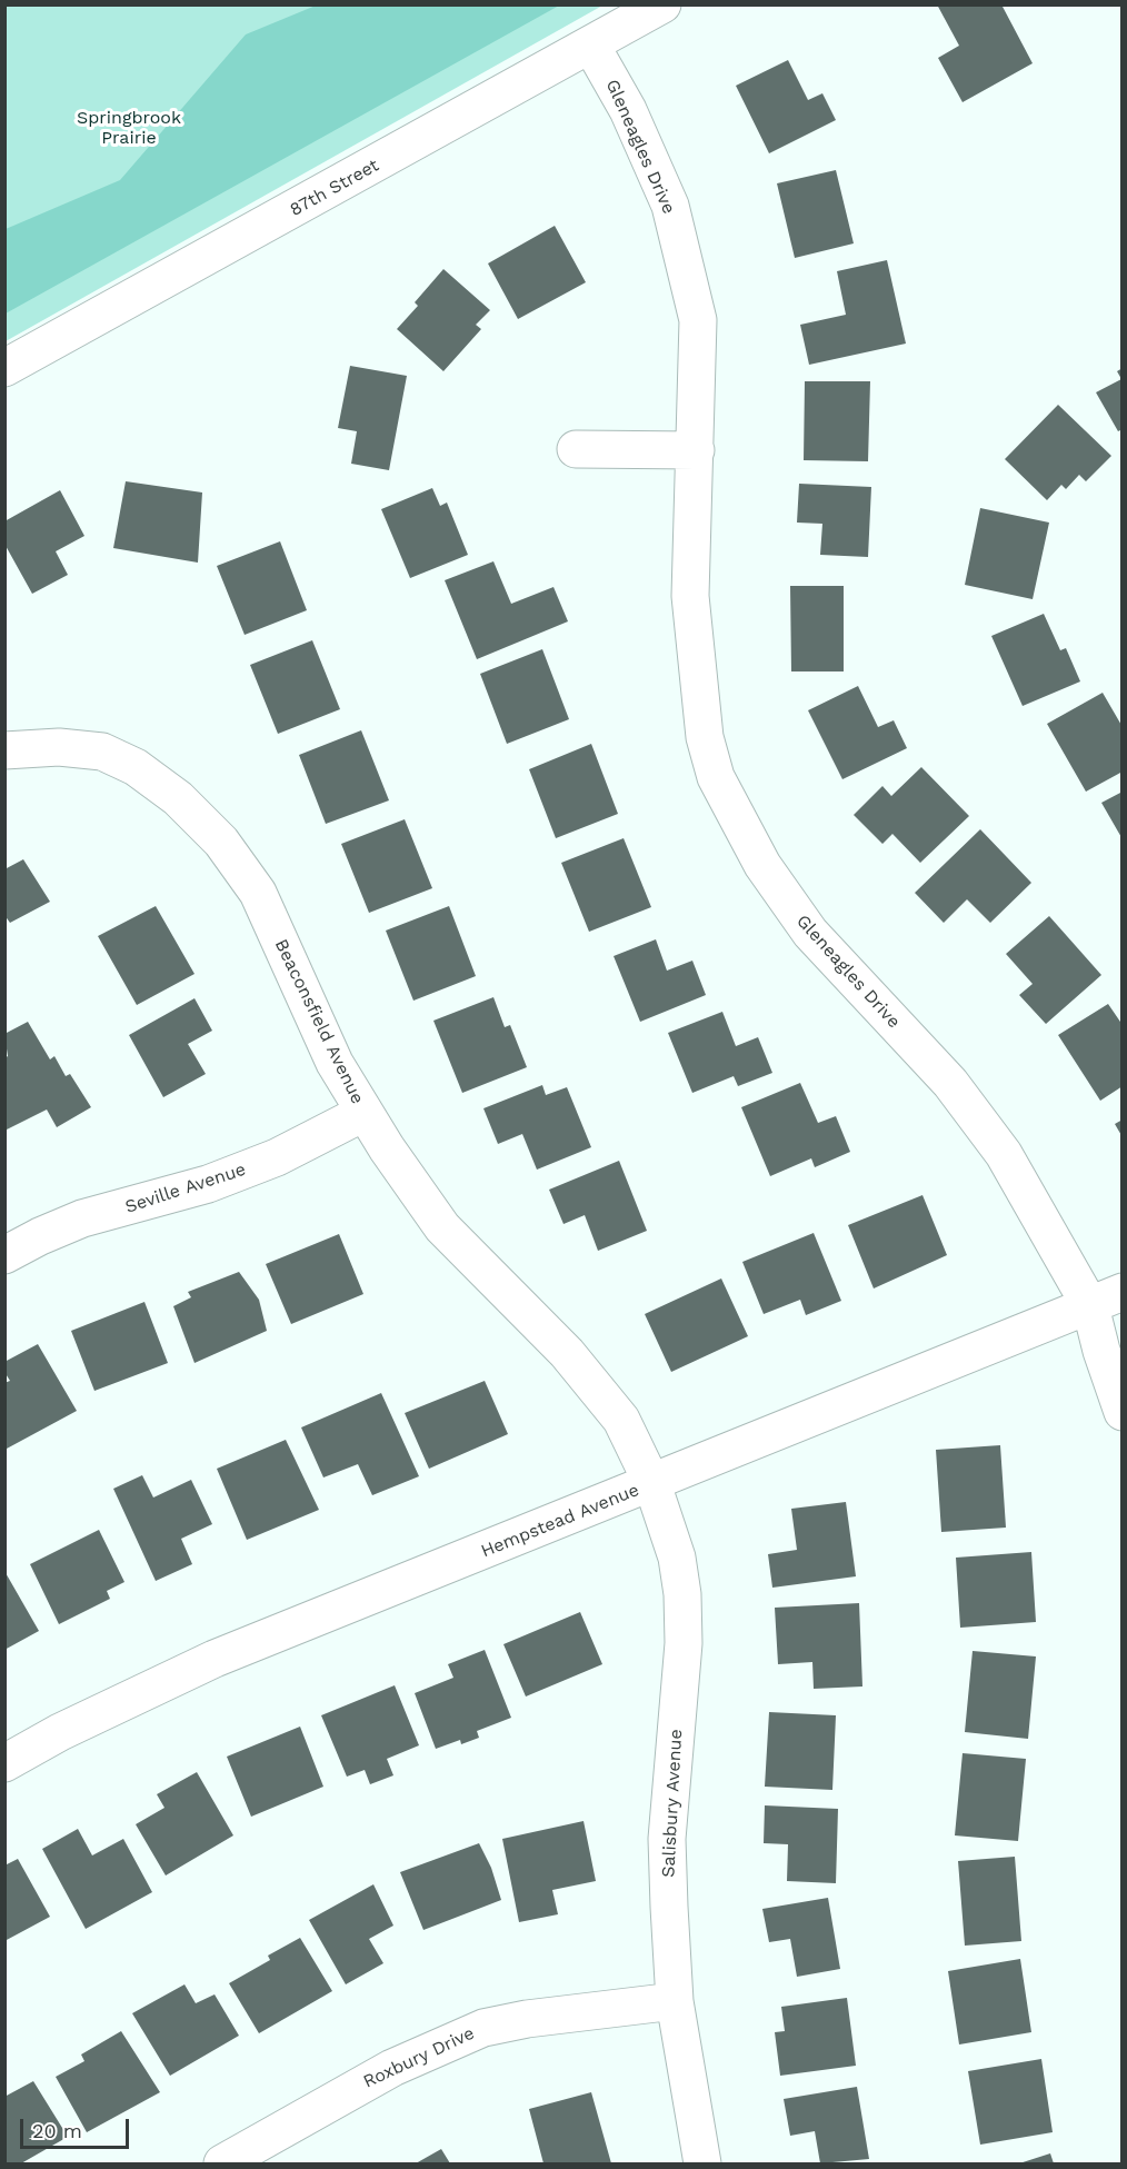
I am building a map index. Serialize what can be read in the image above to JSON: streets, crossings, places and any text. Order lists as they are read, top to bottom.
{
  "streets": {
    "street": [
      "Gleneagles Drive",
      "87th Street",
      "Beaconsfield Avenue",
      "Seville Avenue",
      "Hempstead Avenue",
      "Salisbury Avenue",
      "Roxbury Drive"
    ]
  },
  "crossings": [
    ["Gleneagles Drive", "87th Street"],
    ["Gleneagles Drive", "Hempstead Avenue"],
    ["Beaconsfield Avenue", "Seville Avenue"],
    ["Beaconsfield Avenue", "Hempstead Avenue"],
    ["Beaconsfield Avenue", "Salisbury Avenue"],
    ["Hempstead Avenue", "Salisbury Avenue"],
    ["Salisbury Avenue", "Roxbury Drive"]
  ],
  "parks": ["Springbrook Prairie"],
  "scale_bar": "20 m"
}
